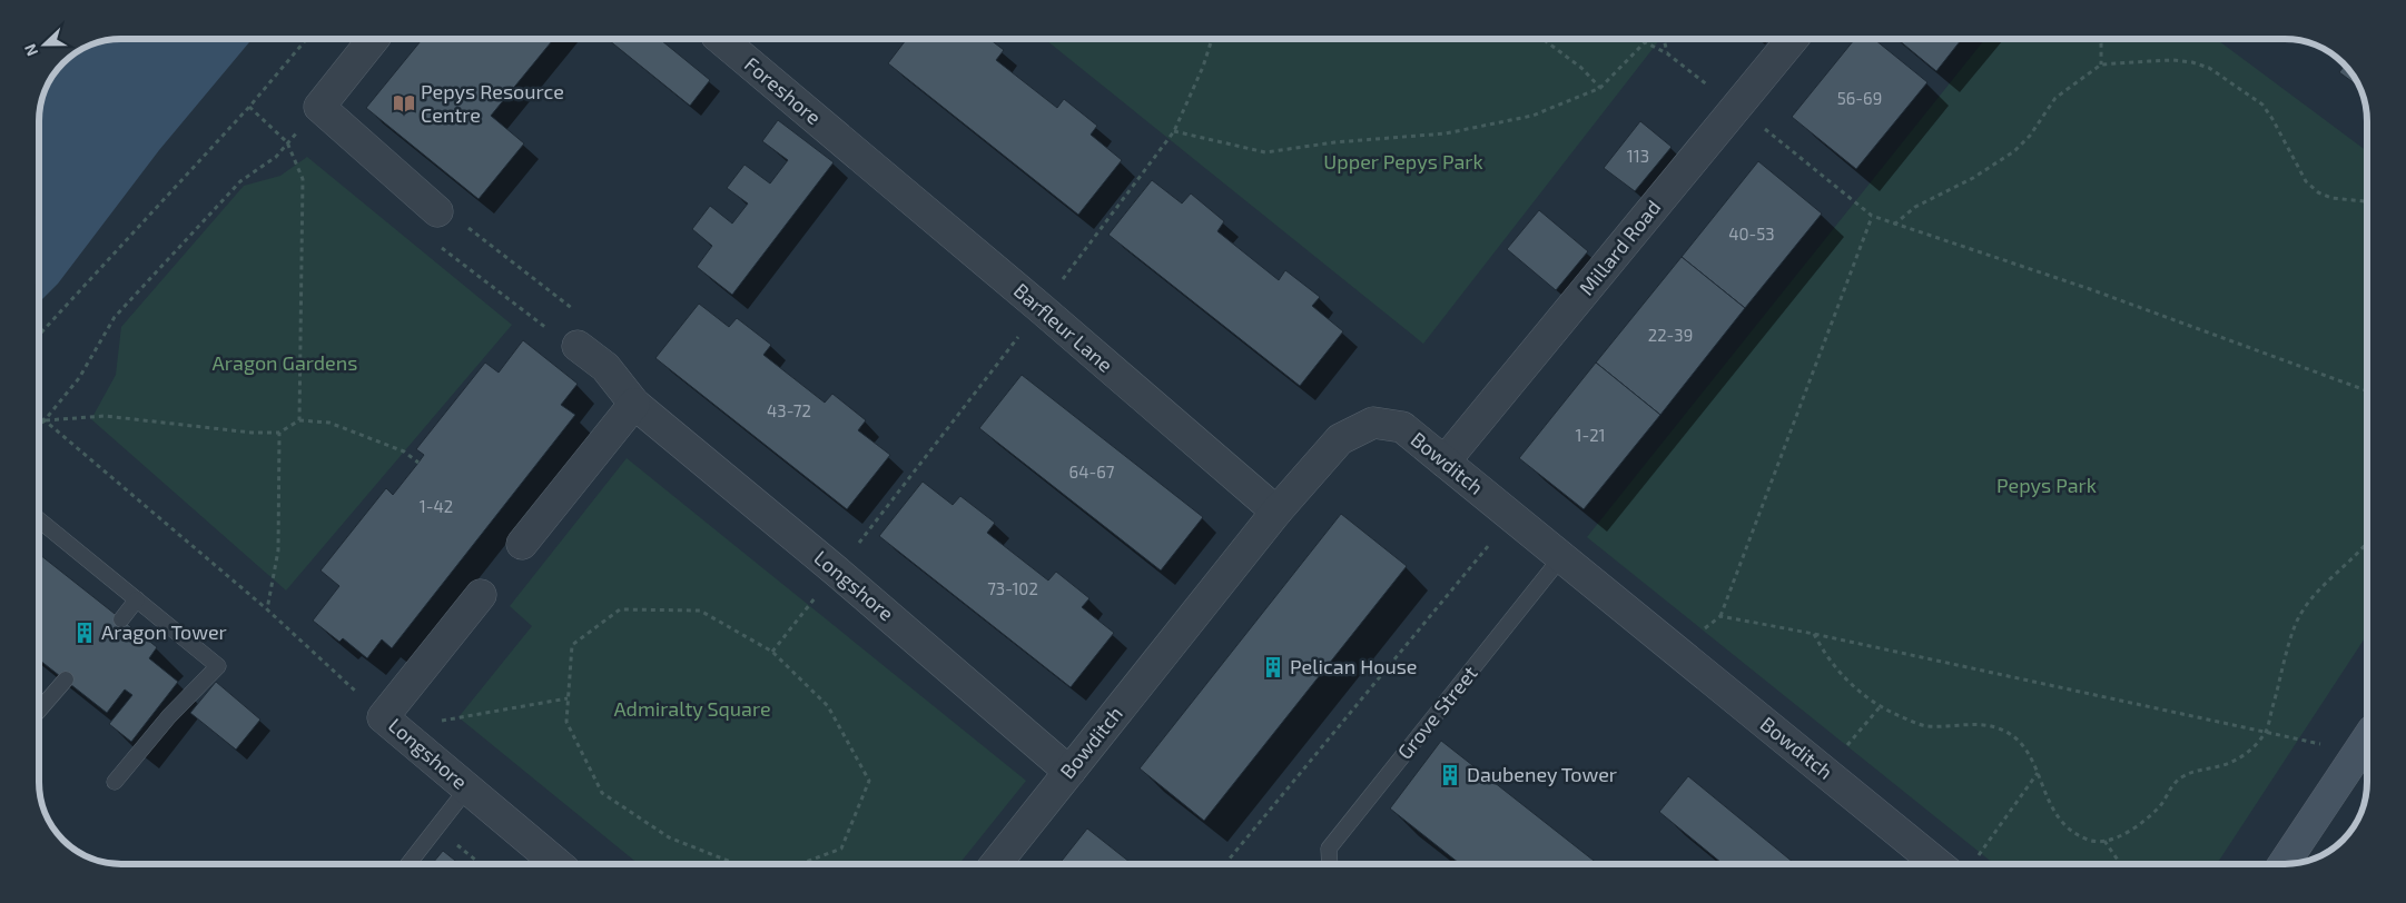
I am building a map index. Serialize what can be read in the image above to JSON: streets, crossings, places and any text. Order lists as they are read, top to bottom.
{
  "streets": {
    "street": [
      "Foreshore",
      "Millard Road",
      "Barfleur Lane",
      "Bowditch",
      "Longshore"
    ],
    "lane": ["Grove Street"]
  },
  "crossings": [
    ["Foreshore", "Barfleur Lane"],
    ["Millard Road", "Bowditch"],
    ["Barfleur Lane", "Bowditch"],
    ["Bowditch", "Longshore"],
    ["Bowditch", "Grove Street"]
  ],
  "parks": [
    "Upper Pepys Park",
    "Aragon Gardens",
    "Pepys Park",
    "Admiralty Square"
  ],
  "places": {
    "library": ["Pepys Resource Centre"],
    "building": ["Aragon Tower", "Pelican House", "Daubeney Tower"]
  },
  "house_numbers": [
    "56-69",
    "113",
    "40-53",
    "22-39",
    "43-72",
    "1-21",
    "64-67",
    "1-42",
    "73-102"
  ],
  "north": "left"
}
